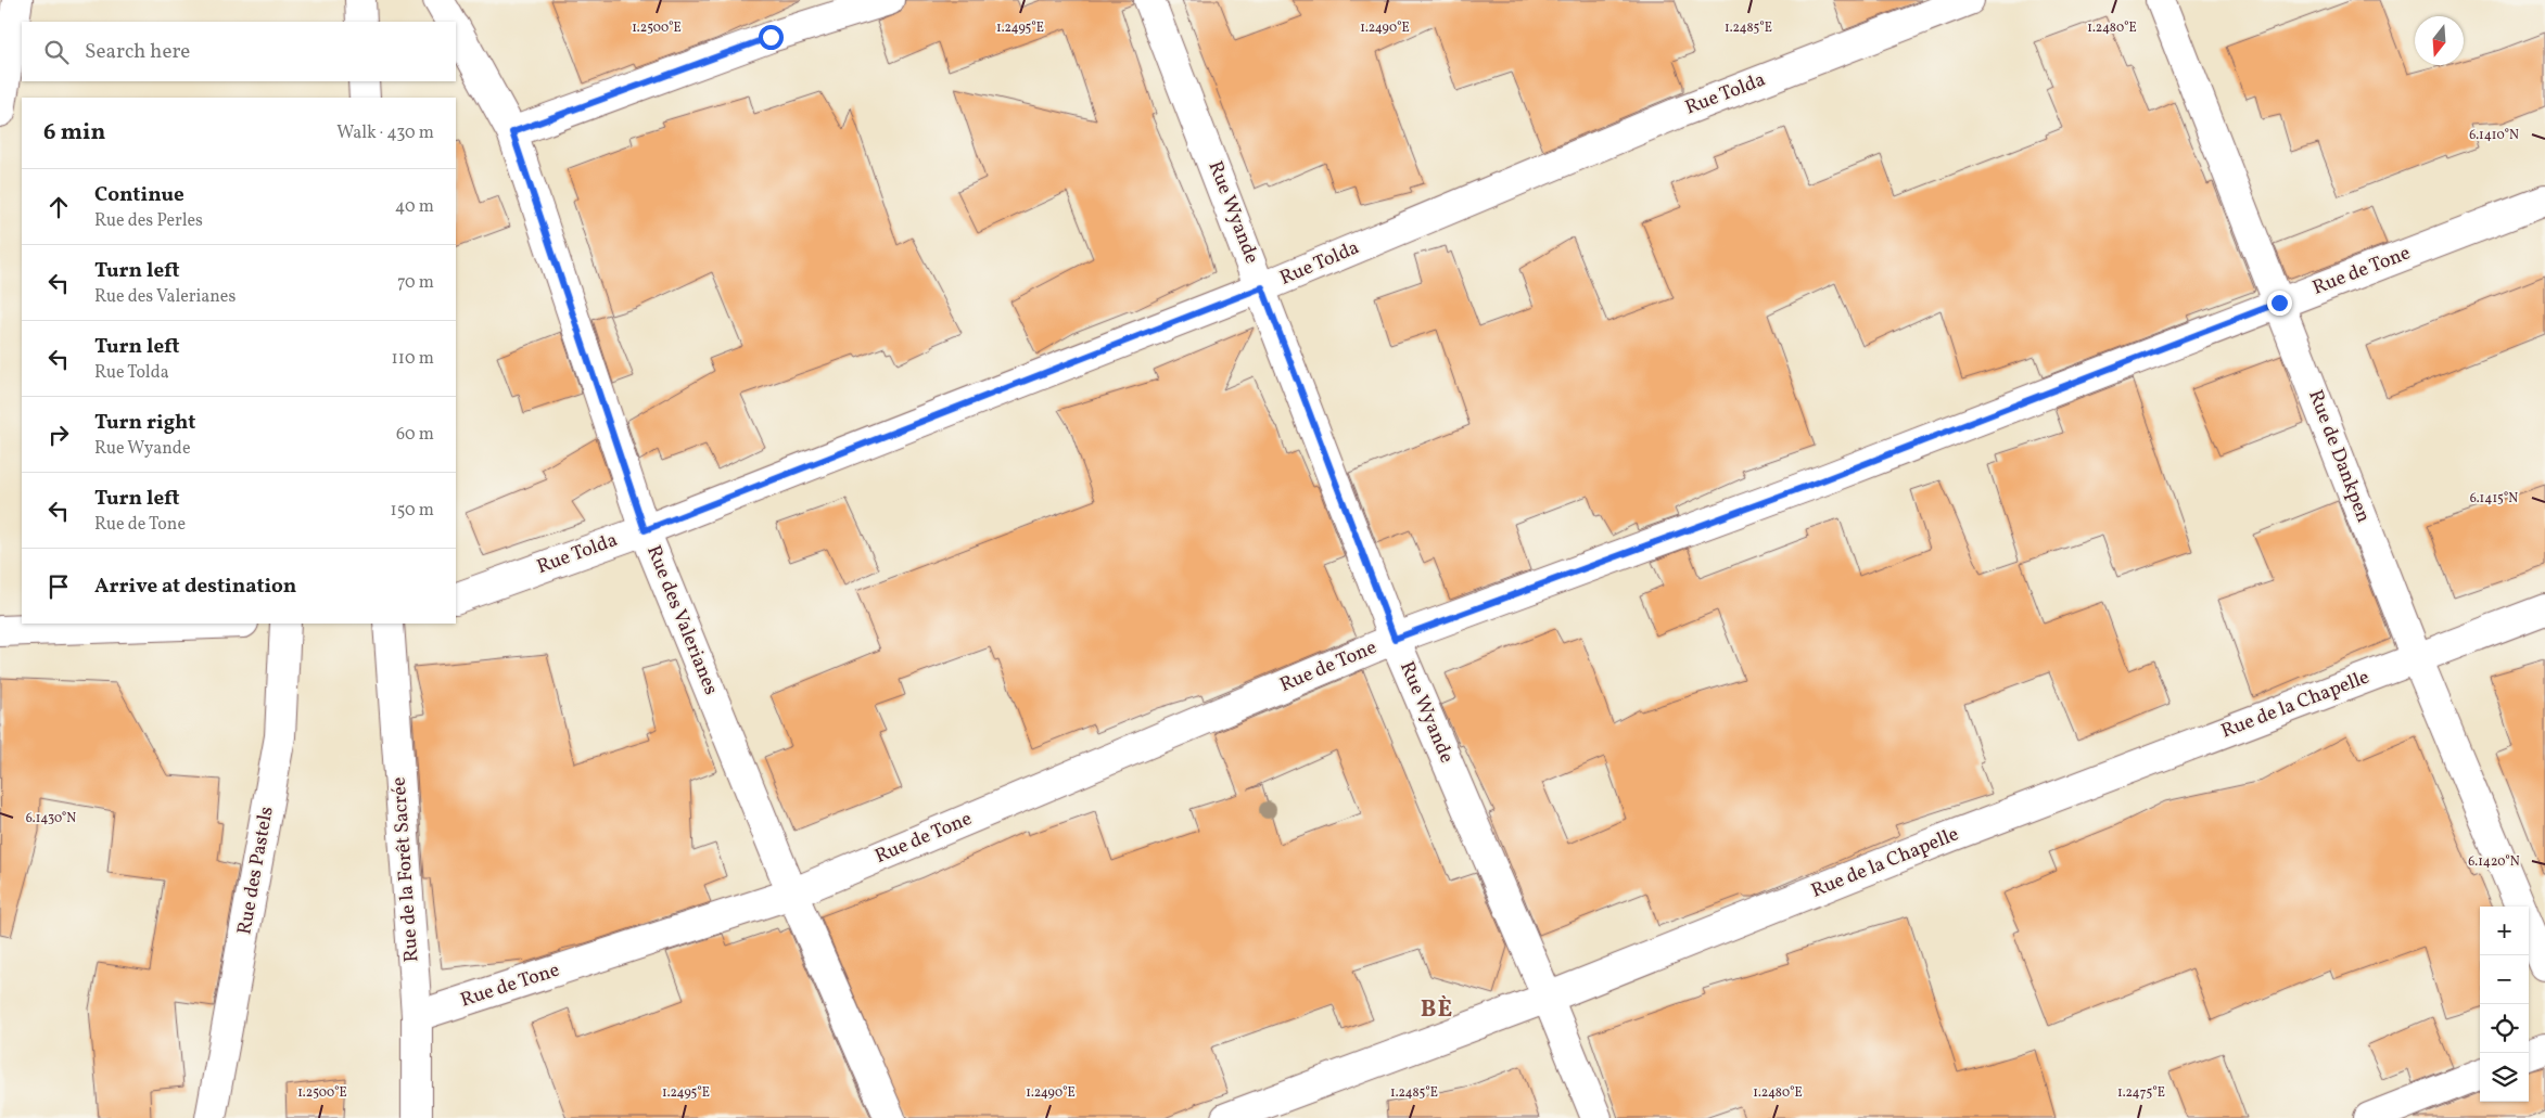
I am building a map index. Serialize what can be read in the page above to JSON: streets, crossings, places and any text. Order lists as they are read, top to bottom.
{
  "streets": {
    "street": [
      "Rue Tolda",
      "Rue Wyande",
      "Rue de Tone",
      "Rue de Dankpen",
      "Rue des Valerianes",
      "Rue de la Chapelle",
      "Rue de la Forêt Sacrée",
      "Rue des Pastels"
    ]
  },
  "crossings": [
    ["Rue Tolda", "Rue Wyande"],
    ["Rue Tolda", "Rue des Valerianes"],
    ["Rue Wyande", "Rue de Tone"],
    ["Rue Wyande", "Rue de la Chapelle"],
    ["Rue de Tone", "Rue de Dankpen"],
    ["Rue de Tone", "Rue des Valerianes"],
    ["Rue de Tone", "Rue de la Forêt Sacrée"],
    ["Rue de Dankpen", "Rue de la Chapelle"]
  ],
  "districts": ["BÈ"],
  "north": "bottom",
  "page": {
    "search": "Search here",
    "heading": ["6 min", "Walk · 430 m"],
    "list": [
      ["Continue", "Rue des Perles", "40 m"],
      ["Turn left", "Rue des Valerianes", "70 m"],
      ["Turn left", "Rue Tolda", "110 m"],
      ["Turn right", "Rue Wyande", "60 m"],
      ["Turn left", "Rue de Tone", "150 m"],
      "Arrive at destination"
    ],
    "map_buttons": ["+", "−"]
  },
  "coordinates": [
    "1.2500°E",
    "1.2495°E",
    "1.2490°E",
    "1.2485°E",
    "1.2480°E",
    "6.1410°N",
    "6.1415°N",
    "6.1430°N",
    "6.1420°N",
    "1.2475°E"
  ]
}
